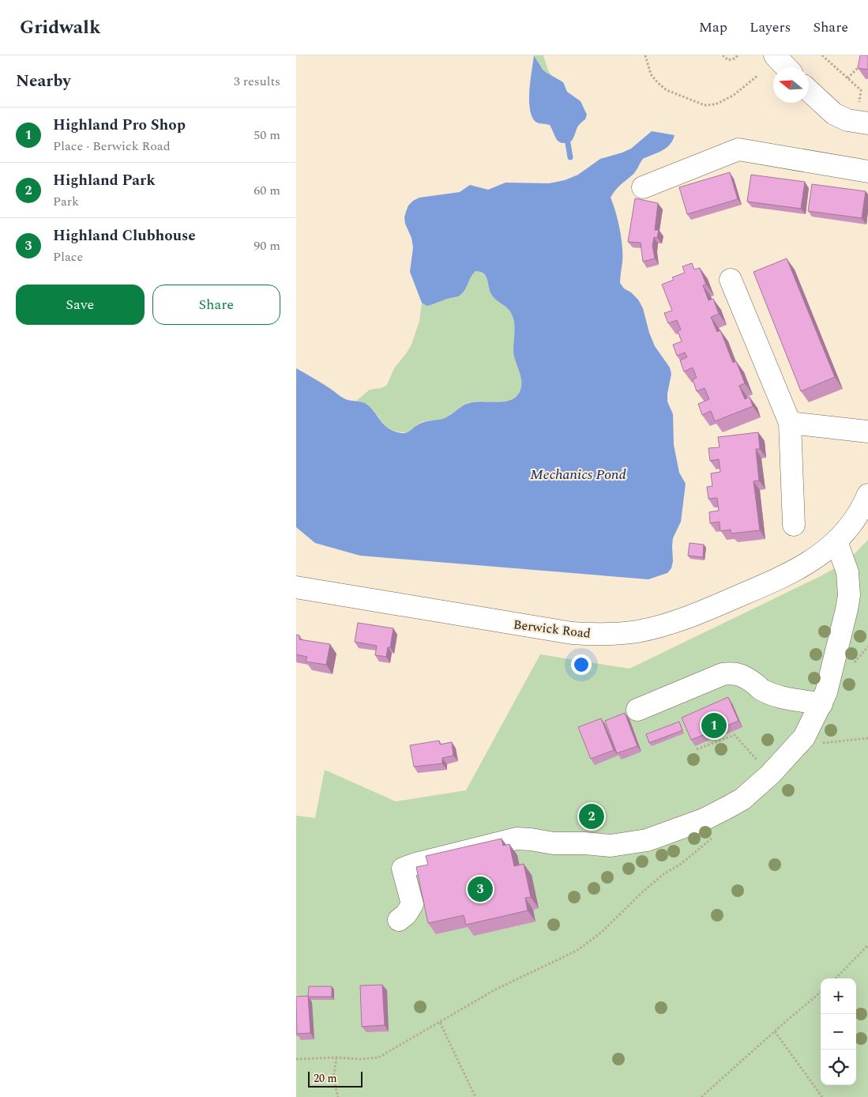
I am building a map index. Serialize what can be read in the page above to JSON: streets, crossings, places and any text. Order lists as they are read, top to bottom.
{
  "streets": {
    "street": ["Berwick Road"]
  },
  "water": ["Mechanics Pond"],
  "scale_bar": "20 m",
  "north": "left",
  "page": {
    "header": "Gridwalk",
    "nav": ["Map", "Layers", "Share"],
    "heading": ["Nearby", "3 results"],
    "list": [
      {
        "mark": "1",
        "name": "Highland Pro Shop",
        "note": "Place · Berwick Road",
        "value": "50 m"
      },
      {
        "mark": "2",
        "name": "Highland Park",
        "note": "Park",
        "value": "60 m"
      },
      {
        "mark": "3",
        "name": "Highland Clubhouse",
        "note": "Place",
        "value": "90 m"
      }
    ],
    "buttons": ["Save", "Share"],
    "pins": ["1", "2", "3"],
    "map_buttons": ["+", "−"],
    "scale": "20 m"
  }
}
